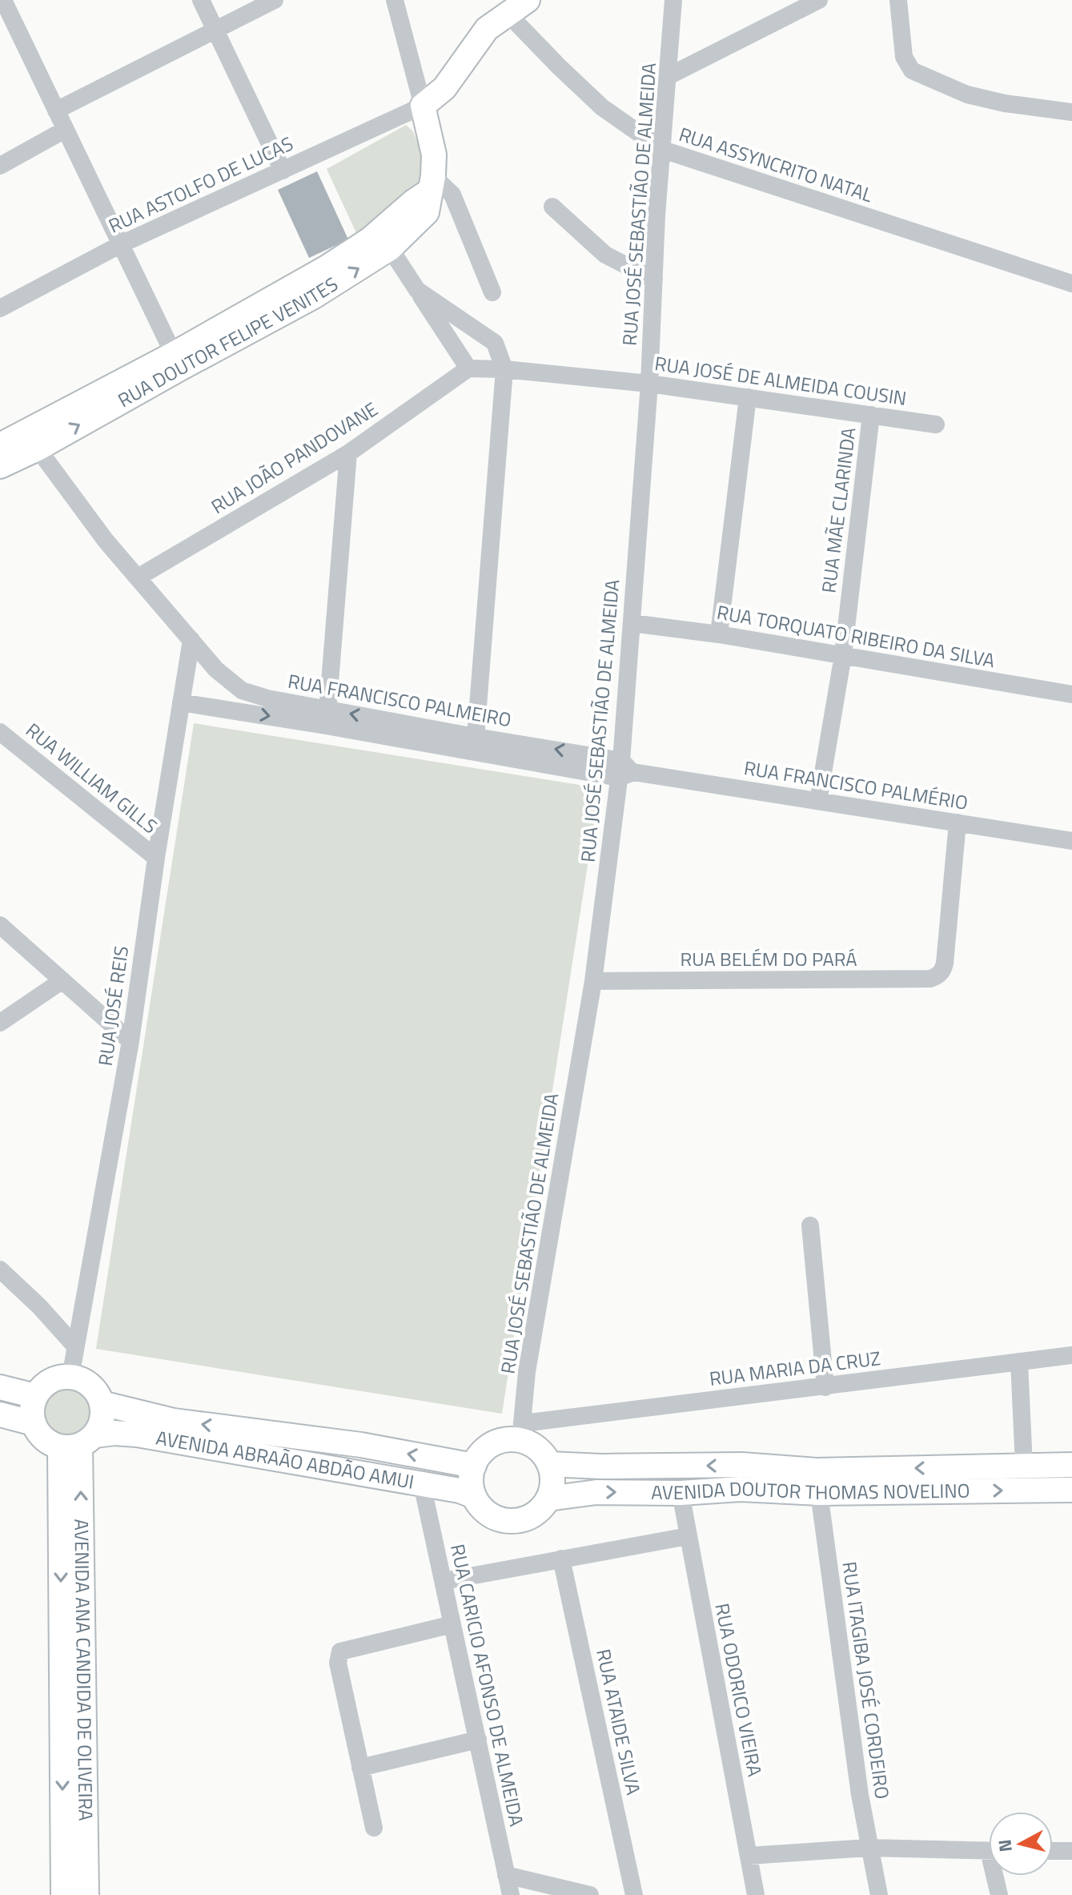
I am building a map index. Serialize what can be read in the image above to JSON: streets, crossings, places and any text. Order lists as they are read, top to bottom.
{
  "streets": {
    "main road": [
      "RUA DOUTOR FELIPE VENITES",
      "AVENIDA ABRAÃO ABDÃO AMUI",
      "AVENIDA DOUTOR THOMAS NOVELINO",
      "AVENIDA ANA CANDIDA DE OLIVEIRA"
    ],
    "street": [
      "RUA ASSYNCRITO NATAL",
      "RUA ASTOLFO DE LUCAS",
      "RUA JOSÉ SEBASTIÃO DE ALMEIDA",
      "RUA JOSÉ DE ALMEIDA COUSIN",
      "RUA JOÃO PANDOVANE",
      "RUA MÃE CLARINDA",
      "RUA TORQUATO RIBEIRO DA SILVA",
      "RUA FRANCISCO PALMEIRO",
      "RUA WILLIAM GILLS",
      "RUA FRANCISCO PALMÉRIO",
      "RUA BELÉM DO PARÁ",
      "RUA JOSÉ REIS",
      "RUA MARIA DA CRUZ",
      "RUA ITAGIBA JOSÉ CORDEIRO",
      "RUA CARICIO AFONSO DE ALMEIDA",
      "RUA ODORICO VIEIRA",
      "RUA ATAIDE SILVA"
    ]
  },
  "crossings": [
    ["RUA ASSYNCRITO NATAL", "RUA JOSÉ SEBASTIÃO DE ALMEIDA"],
    ["RUA ASTOLFO DE LUCAS", "RUA DOUTOR FELIPE VENITES"],
    ["RUA JOSÉ SEBASTIÃO DE ALMEIDA", "RUA JOSÉ DE ALMEIDA COUSIN"],
    ["RUA JOSÉ SEBASTIÃO DE ALMEIDA", "RUA TORQUATO RIBEIRO DA SILVA"],
    ["RUA JOSÉ SEBASTIÃO DE ALMEIDA", "RUA FRANCISCO PALMEIRO"],
    ["RUA JOSÉ SEBASTIÃO DE ALMEIDA", "RUA FRANCISCO PALMÉRIO"],
    ["RUA JOSÉ SEBASTIÃO DE ALMEIDA", "RUA BELÉM DO PARÁ"],
    ["RUA JOSÉ SEBASTIÃO DE ALMEIDA", "RUA MARIA DA CRUZ"],
    ["RUA JOSÉ SEBASTIÃO DE ALMEIDA", "AVENIDA ABRAÃO ABDÃO AMUI"],
    ["RUA JOSÉ SEBASTIÃO DE ALMEIDA", "AVENIDA DOUTOR THOMAS NOVELINO"],
    ["RUA DOUTOR FELIPE VENITES", "RUA FRANCISCO PALMEIRO"],
    ["RUA JOSÉ DE ALMEIDA COUSIN", "RUA JOÃO PANDOVANE"],
    ["RUA JOSÉ DE ALMEIDA COUSIN", "RUA MÃE CLARINDA"],
    ["RUA JOÃO PANDOVANE", "RUA FRANCISCO PALMEIRO"],
    ["RUA MÃE CLARINDA", "RUA TORQUATO RIBEIRO DA SILVA"],
    ["RUA MÃE CLARINDA", "RUA FRANCISCO PALMÉRIO"],
    ["RUA FRANCISCO PALMEIRO", "RUA FRANCISCO PALMÉRIO"],
    ["RUA FRANCISCO PALMEIRO", "RUA JOSÉ REIS"],
    ["RUA WILLIAM GILLS", "RUA JOSÉ REIS"],
    ["RUA FRANCISCO PALMÉRIO", "RUA BELÉM DO PARÁ"],
    ["RUA JOSÉ REIS", "AVENIDA ABRAÃO ABDÃO AMUI"],
    ["RUA JOSÉ REIS", "AVENIDA ANA CANDIDA DE OLIVEIRA"],
    ["RUA MARIA DA CRUZ", "AVENIDA ABRAÃO ABDÃO AMUI"],
    ["RUA MARIA DA CRUZ", "AVENIDA DOUTOR THOMAS NOVELINO"],
    ["AVENIDA ABRAÃO ABDÃO AMUI", "AVENIDA DOUTOR THOMAS NOVELINO"],
    ["AVENIDA ABRAÃO ABDÃO AMUI", "AVENIDA ANA CANDIDA DE OLIVEIRA"],
    ["AVENIDA ABRAÃO ABDÃO AMUI", "RUA CARICIO AFONSO DE ALMEIDA"],
    ["AVENIDA DOUTOR THOMAS NOVELINO", "RUA ITAGIBA JOSÉ CORDEIRO"],
    ["AVENIDA DOUTOR THOMAS NOVELINO", "RUA ODORICO VIEIRA"]
  ],
  "north": "left"
}
